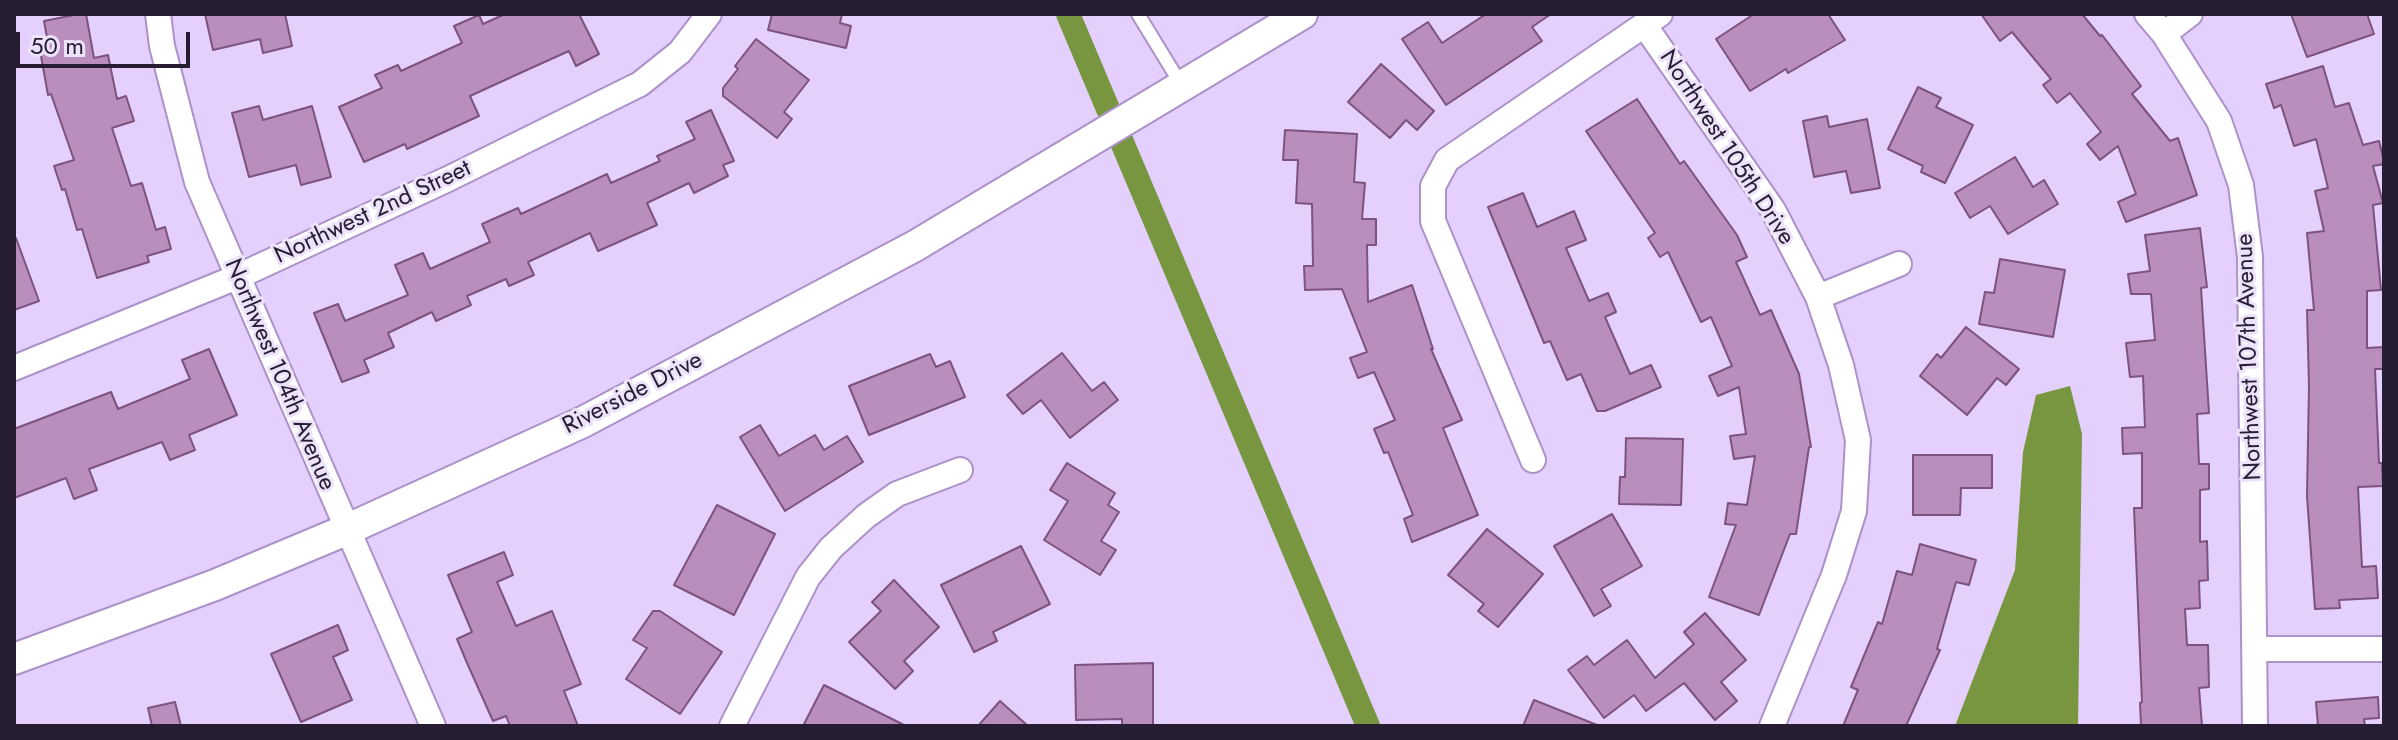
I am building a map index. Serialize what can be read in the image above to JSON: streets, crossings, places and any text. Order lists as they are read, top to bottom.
{
  "streets": {
    "street": [
      "Northwest 105th Drive",
      "Northwest 2nd Street",
      "Northwest 107th Avenue",
      "Northwest 104th Avenue",
      "Riverside Drive"
    ]
  },
  "crossings": [
    ["Northwest 2nd Street", "Northwest 104th Avenue"],
    ["Northwest 104th Avenue", "Riverside Drive"]
  ],
  "scale_bar": "50 m"
}
